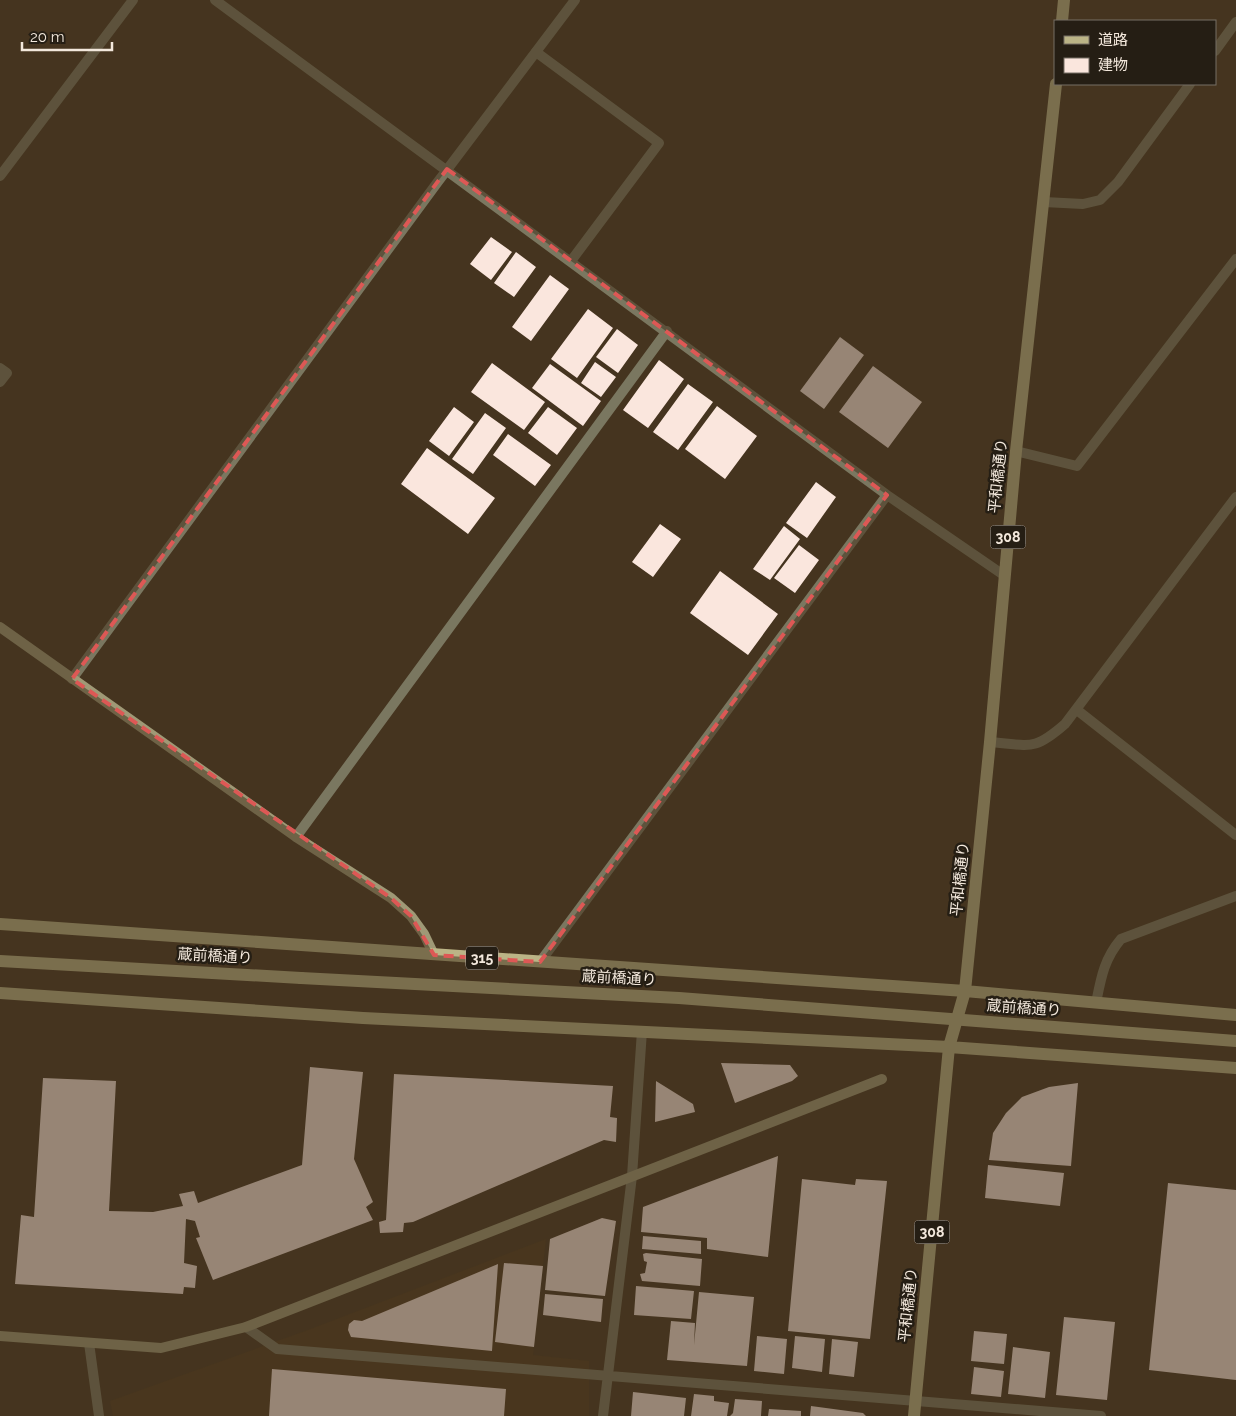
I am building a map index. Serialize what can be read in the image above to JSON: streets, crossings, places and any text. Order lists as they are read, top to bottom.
{
  "streets": {
    "main road": [
      "平和橋通り",
      "308",
      "蔵前橋通り",
      "315"
    ]
  },
  "crossings": [
    ["平和橋通り", "308"],
    ["平和橋通り", "315"],
    ["308", "315"]
  ],
  "legend": ["道路", "建物"],
  "scale_bar": "20 m"
}
